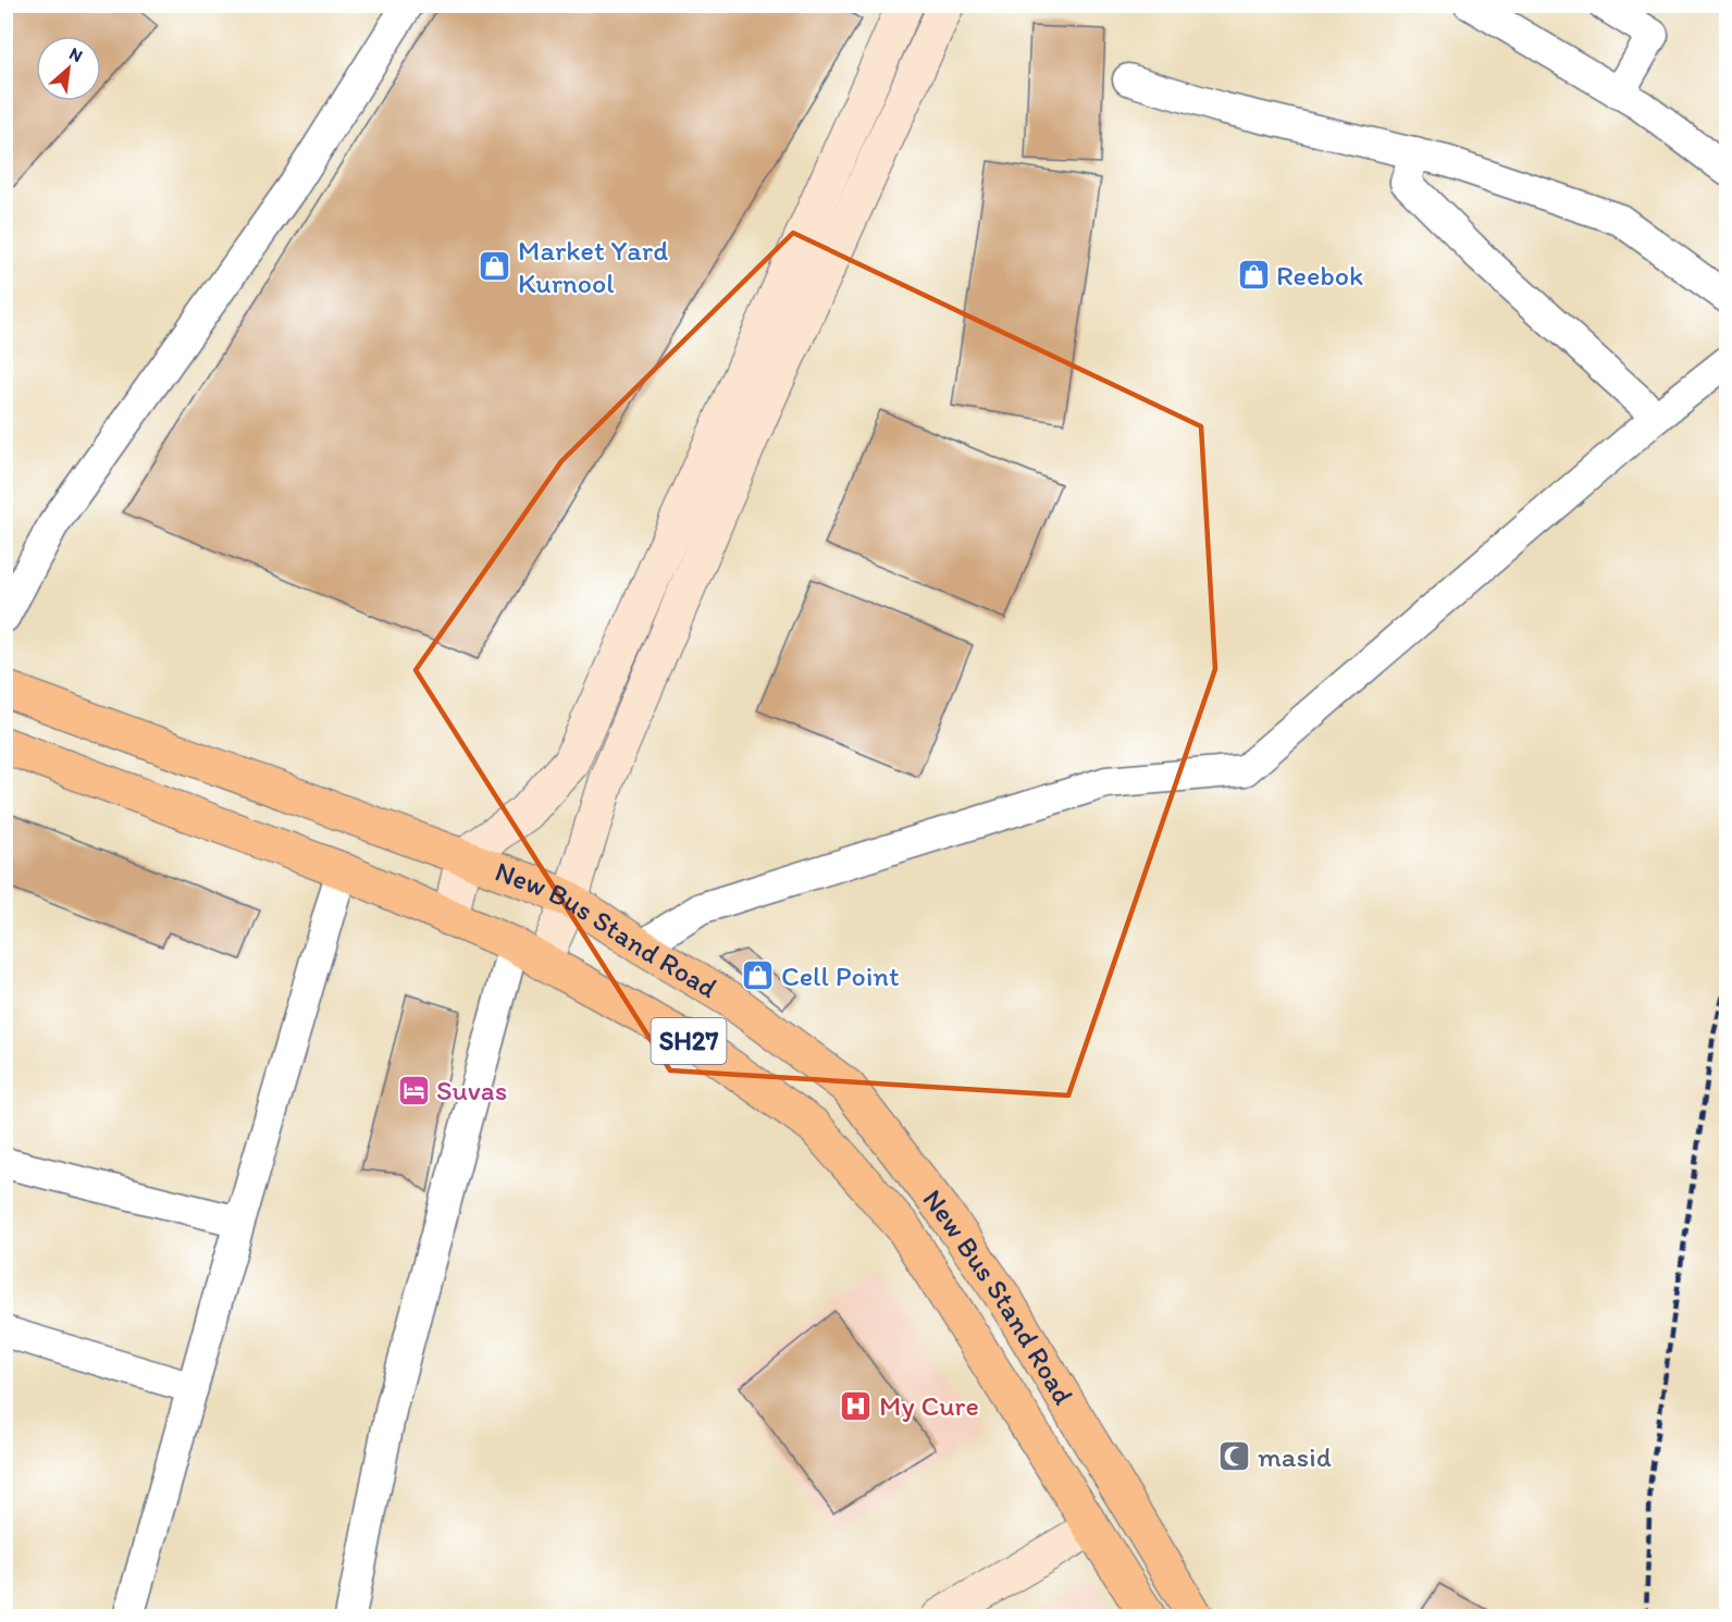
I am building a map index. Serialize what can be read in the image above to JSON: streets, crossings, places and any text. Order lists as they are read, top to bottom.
{
  "streets": {
    "main road": ["New Bus Stand Road", "SH27"]
  },
  "places": {
    "shop": ["Market Yard Kurnool", "Reebok", "Cell Point"],
    "hotel": ["Suvas"],
    "hospital": ["My Cure"],
    "mosque": ["masid"]
  },
  "north": "top right"
}
